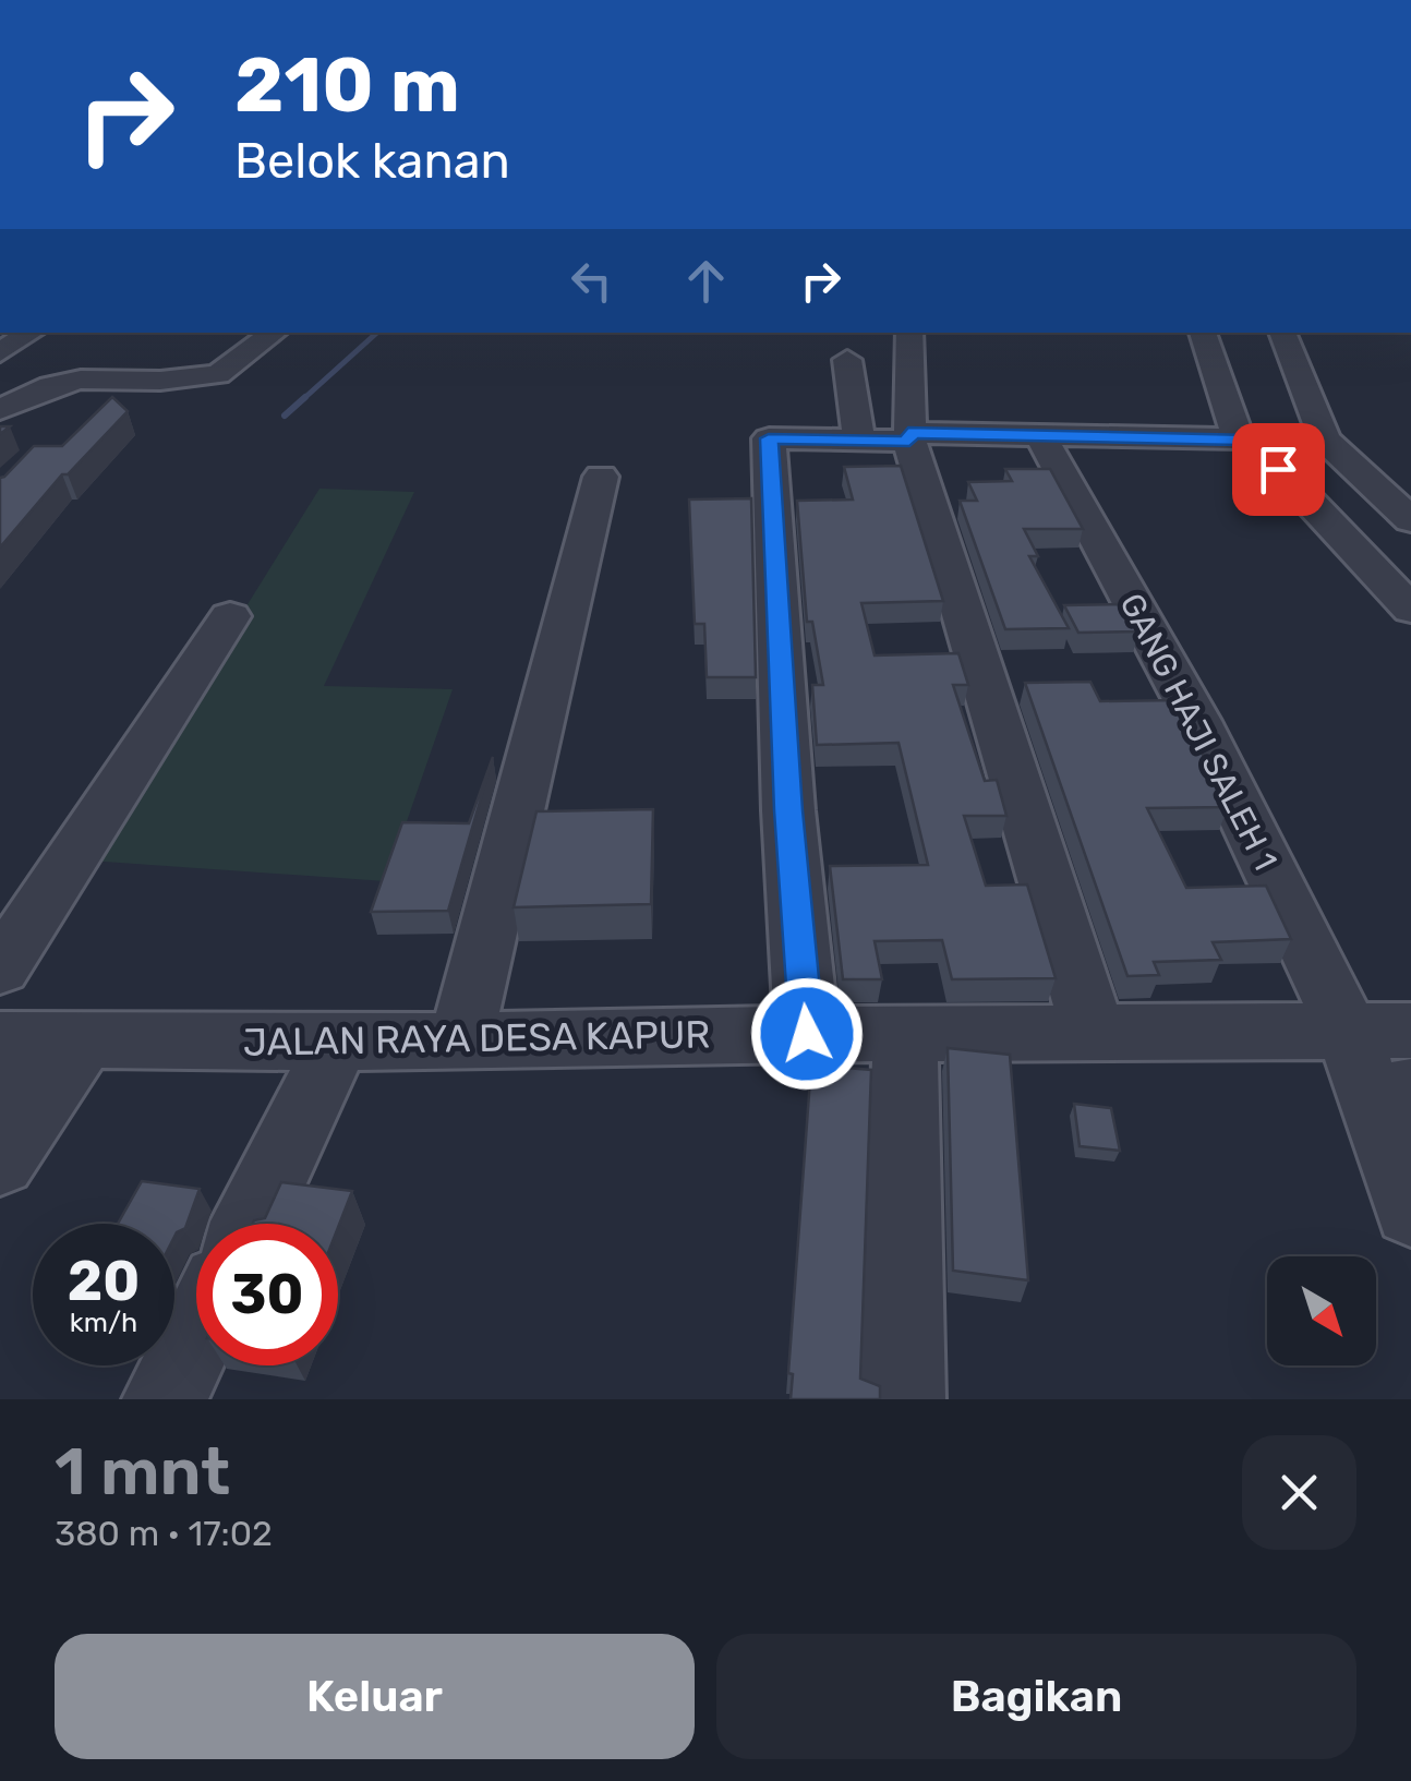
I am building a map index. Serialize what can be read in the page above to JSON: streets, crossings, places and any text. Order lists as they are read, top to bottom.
{
  "streets": {
    "street": ["GANG HAJI SALEH 1", "JALAN RAYA DESA KAPUR"]
  },
  "crossings": [
    ["GANG HAJI SALEH 1", "JALAN RAYA DESA KAPUR"]
  ],
  "north": "bottom right",
  "page": {
    "turn": ["210 m", "Belok kanan"],
    "speed": "20 km/h",
    "limit": "30",
    "heading": ["1 mnt", "380 m · 17:02"],
    "buttons": ["Keluar", "Bagikan"]
  }
}
